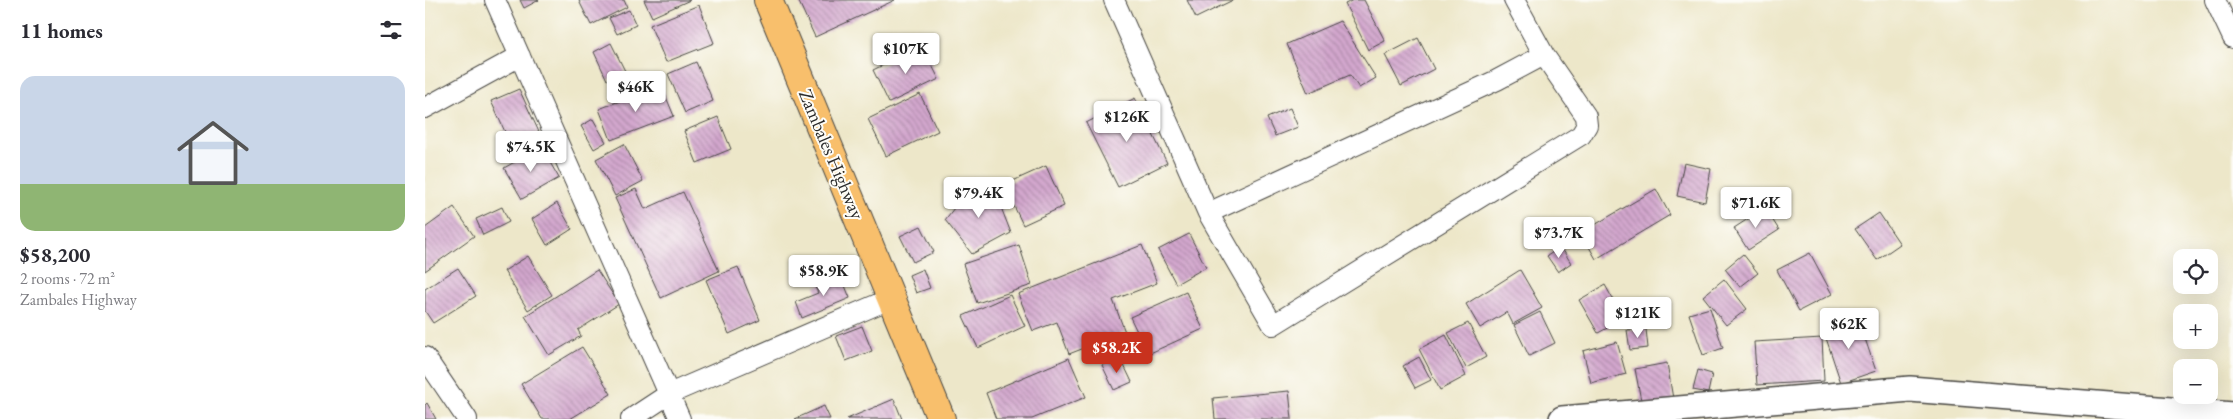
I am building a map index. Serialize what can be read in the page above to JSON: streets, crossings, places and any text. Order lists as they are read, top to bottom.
{
  "streets": {
    "main road": ["Zambales Highway"]
  },
  "page": {
    "heading": "11 homes",
    "price": [
      "$107K",
      "$46K",
      "$126K",
      "$74.5K",
      "$79.4K",
      "$71.6K",
      "$73.7K",
      "$58.9K",
      "$121K",
      "$62K",
      "$58.2K"
    ],
    "list": [
      {
        "name": "$58,200",
        "note": "2 rooms · 72 m² · Zambales Highway"
      }
    ],
    "map_buttons": ["+", "−"]
  }
}
